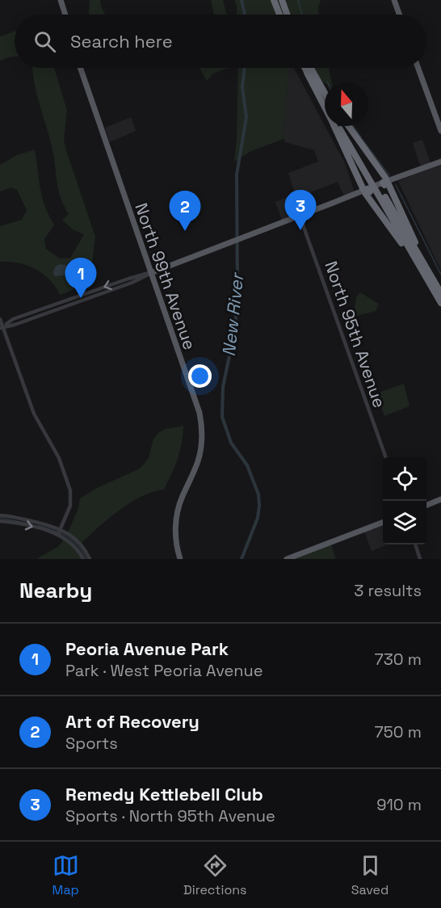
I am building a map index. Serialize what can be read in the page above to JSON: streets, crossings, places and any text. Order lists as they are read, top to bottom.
{
  "streets": {
    "main road": ["North 99th Avenue"],
    "street": ["North 95th Avenue"]
  },
  "water": ["New River"],
  "north": "top",
  "page": {
    "search": "Search here",
    "pins": ["3", "2", "1"],
    "heading": ["Nearby", "3 results"],
    "list": [
      {
        "mark": "1",
        "name": "Peoria Avenue Park",
        "note": "Park · West Peoria Avenue",
        "value": "730 m"
      },
      {
        "mark": "2",
        "name": "Art of Recovery",
        "note": "Sports",
        "value": "750 m"
      },
      {
        "mark": "3",
        "name": "Remedy Kettlebell Club",
        "note": "Sports · North 95th Avenue",
        "value": "910 m"
      }
    ],
    "nav": ["Map", "Directions", "Saved"]
  }
}
